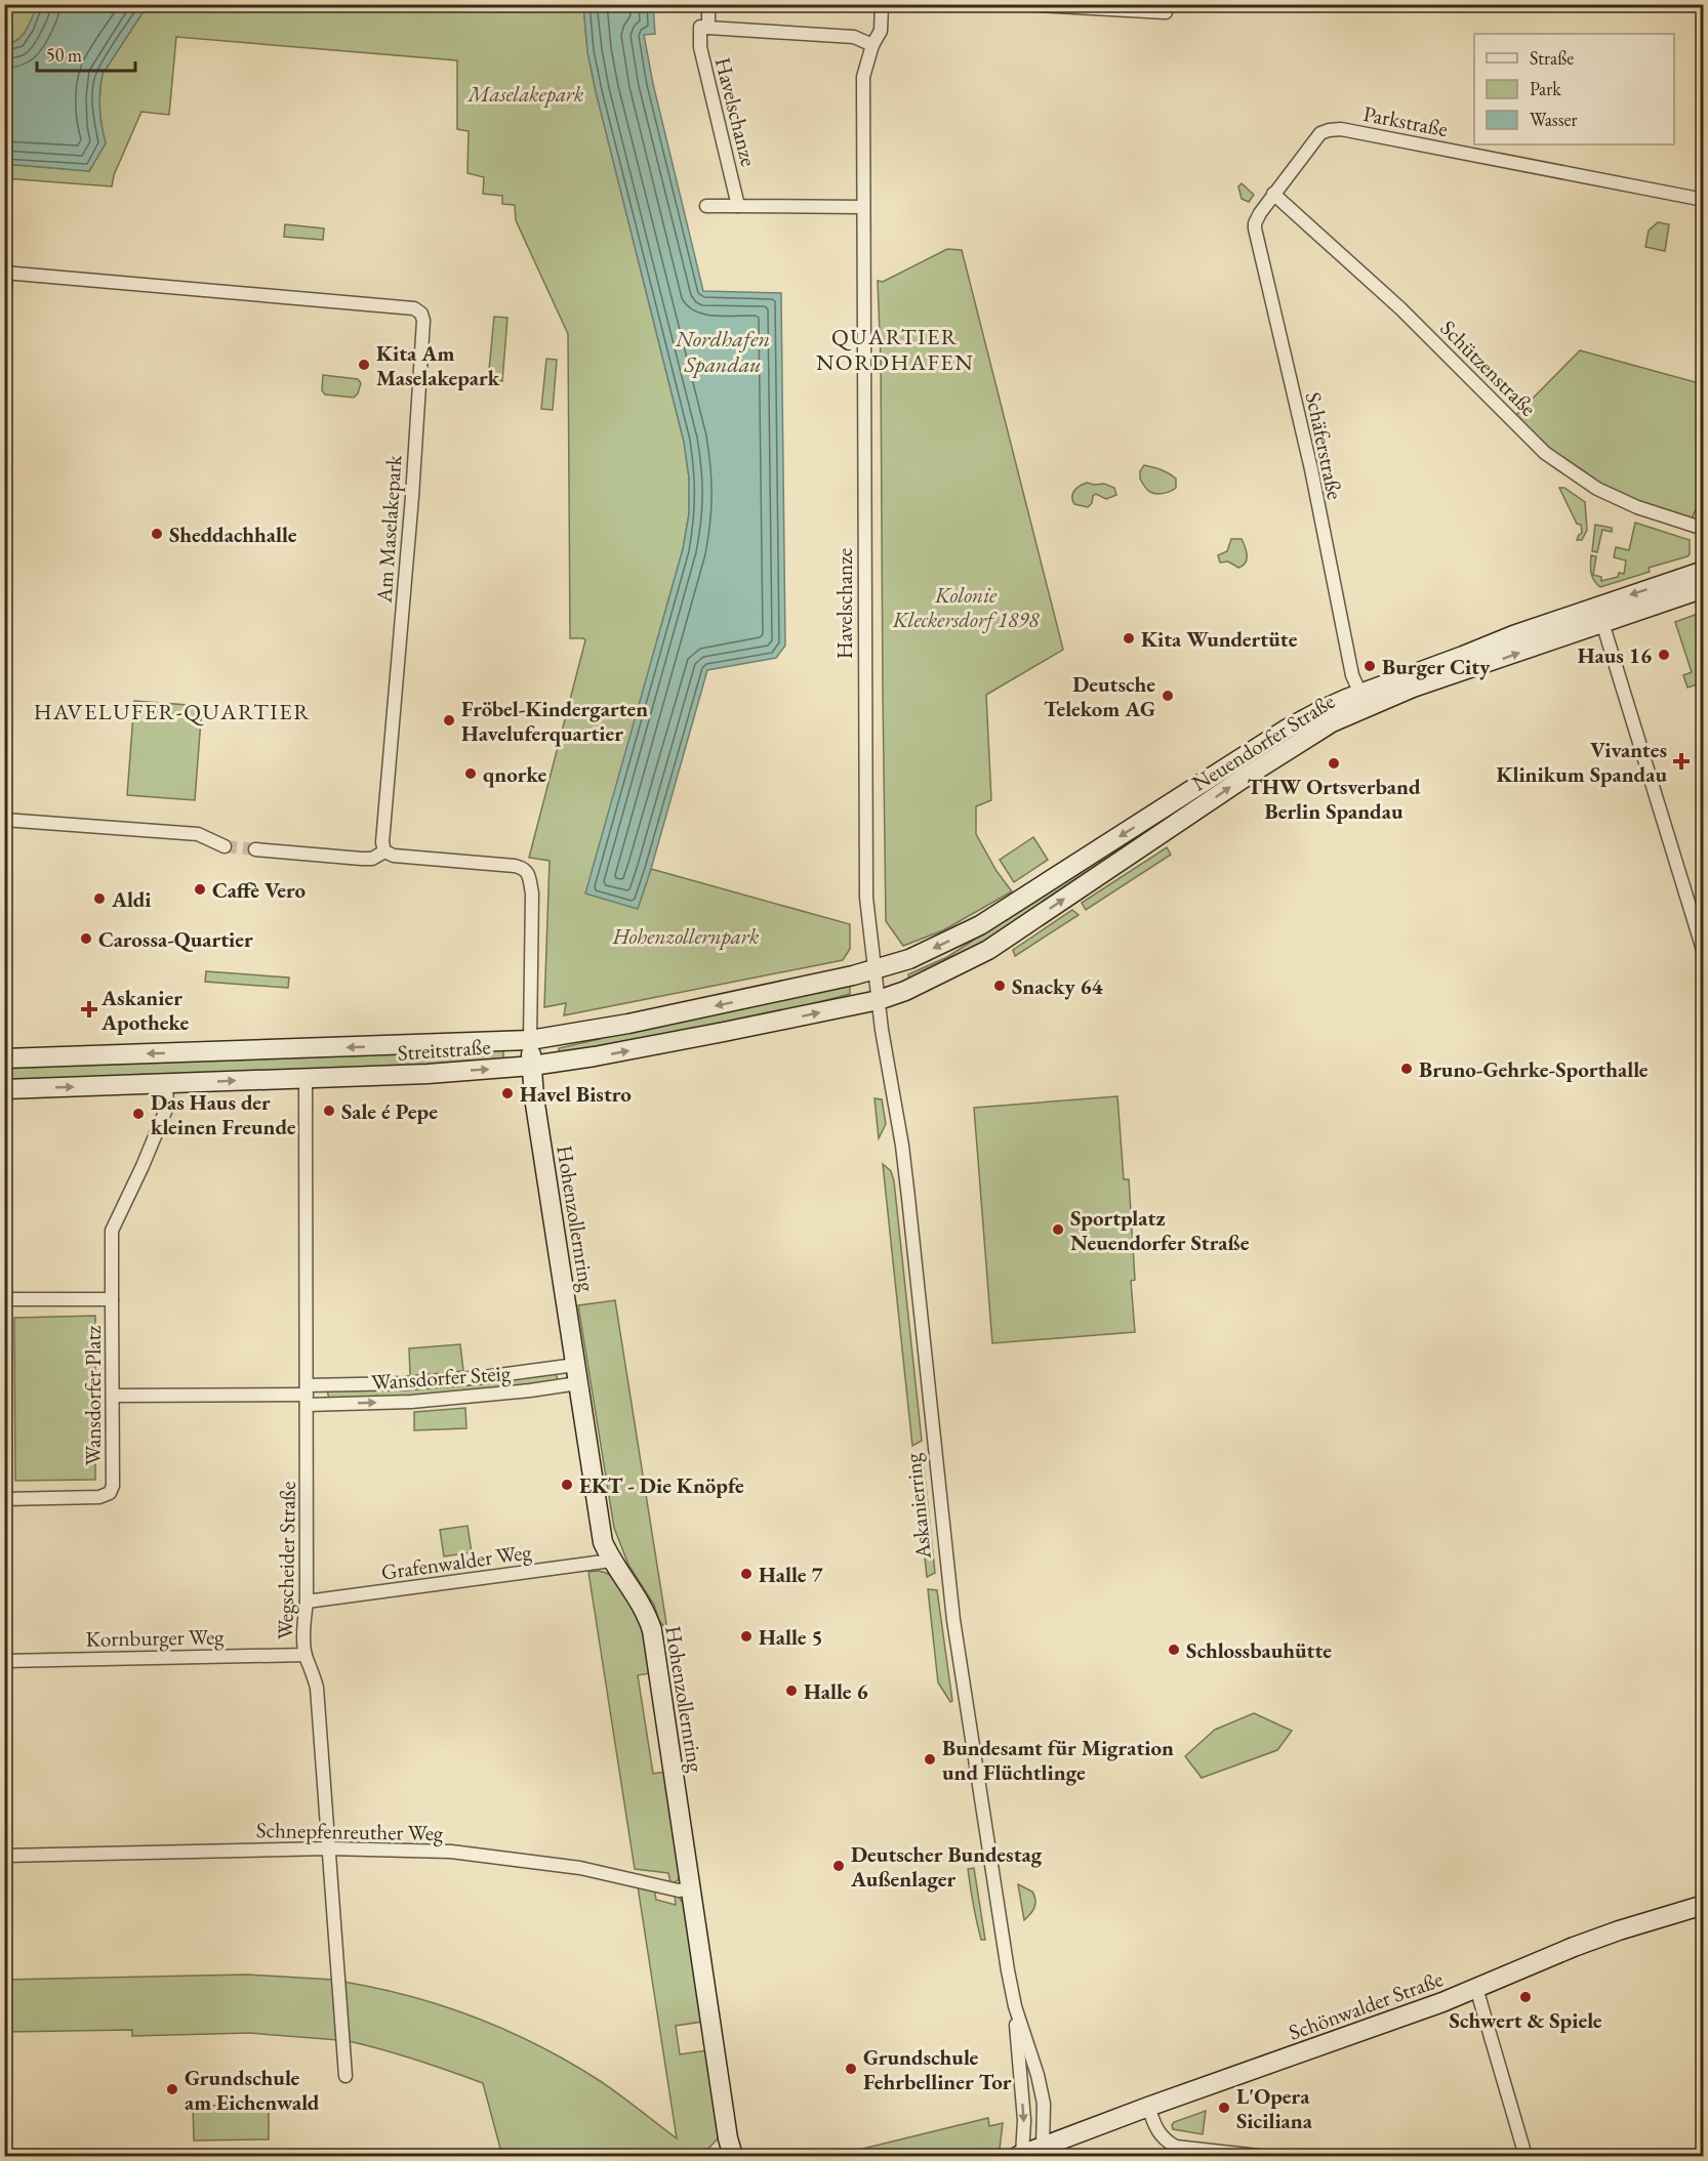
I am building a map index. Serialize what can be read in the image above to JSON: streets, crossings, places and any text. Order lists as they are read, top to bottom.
{
  "streets": {
    "main road": [
      "Neuendorfer Straße",
      "Streitstraße",
      "Hohenzollernring",
      "Schönwalder Straße"
    ],
    "street": [
      "Havelschanze",
      "Parkstraße",
      "Schützenstraße",
      "Schäferstraße",
      "Am Maselakepark",
      "Wansdorfer Steig",
      "Wansdorfer Platz",
      "Askanierring",
      "Wegscheider Straße",
      "Grafenwalder Weg",
      "Kornburger Weg",
      "Schnepfenreuther Weg"
    ]
  },
  "crossings": [
    ["Havelschanze", "Neuendorfer Straße"],
    ["Havelschanze", "Streitstraße"],
    ["Havelschanze", "Askanierring"],
    ["Parkstraße", "Schützenstraße"],
    ["Parkstraße", "Schäferstraße"],
    ["Schützenstraße", "Schäferstraße"],
    ["Schäferstraße", "Neuendorfer Straße"],
    ["Neuendorfer Straße", "Streitstraße"],
    ["Neuendorfer Straße", "Askanierring"],
    ["Streitstraße", "Hohenzollernring"],
    ["Streitstraße", "Askanierring"],
    ["Streitstraße", "Wegscheider Straße"],
    ["Hohenzollernring", "Wansdorfer Steig"],
    ["Hohenzollernring", "Grafenwalder Weg"],
    ["Hohenzollernring", "Schnepfenreuther Weg"],
    ["Wansdorfer Steig", "Wansdorfer Platz"],
    ["Wansdorfer Steig", "Wegscheider Straße"],
    ["Askanierring", "Schönwalder Straße"],
    ["Wegscheider Straße", "Grafenwalder Weg"],
    ["Wegscheider Straße", "Kornburger Weg"],
    ["Wegscheider Straße", "Schnepfenreuther Weg"]
  ],
  "districts": ["QUARTIER NORDHAFEN", "HAVELUFER-QUARTIER"],
  "water": ["Nordhafen Spandau"],
  "parks": ["Maselakepark", "Kolonie Kleckersdorf 1898", "Hohenzollernpark"],
  "places": {
    "other": [
      "Kita Am Maselakepark",
      "Sheddachhalle",
      "Kita Wundertüte",
      "Haus 16",
      "Burger City",
      "Deutsche Telekom AG",
      "Fröbel-Kindergarten Haveluferquartier",
      "THW Ortsverband Berlin Spandau",
      "qnorke",
      "Caffè Vero",
      "Aldi",
      "Carossa-Quartier",
      "Snacky 64",
      "Bruno-Gehrke-Sporthalle",
      "Havel Bistro",
      "Sale é Pepe",
      "Das Haus der kleinen Freunde",
      "Sportplatz Neuendorfer Straße",
      "EKT - Die Knöpfe",
      "Halle 7",
      "Halle 5",
      "Schlossbauhütte",
      "Halle 6",
      "Bundesamt für Migration und Flüchtlinge",
      "Deutscher Bundestag Außenlager",
      "Schwert & Spiele",
      "Grundschule Fehrbelliner Tor",
      "Grundschule am Eichenwald",
      "L'Opera Siciliana"
    ],
    "health": ["Vivantes Klinikum Spandau", "Askanier Apotheke"]
  },
  "legend": ["Straße", "Park", "Wasser"],
  "scale_bar": "50 m"
}
